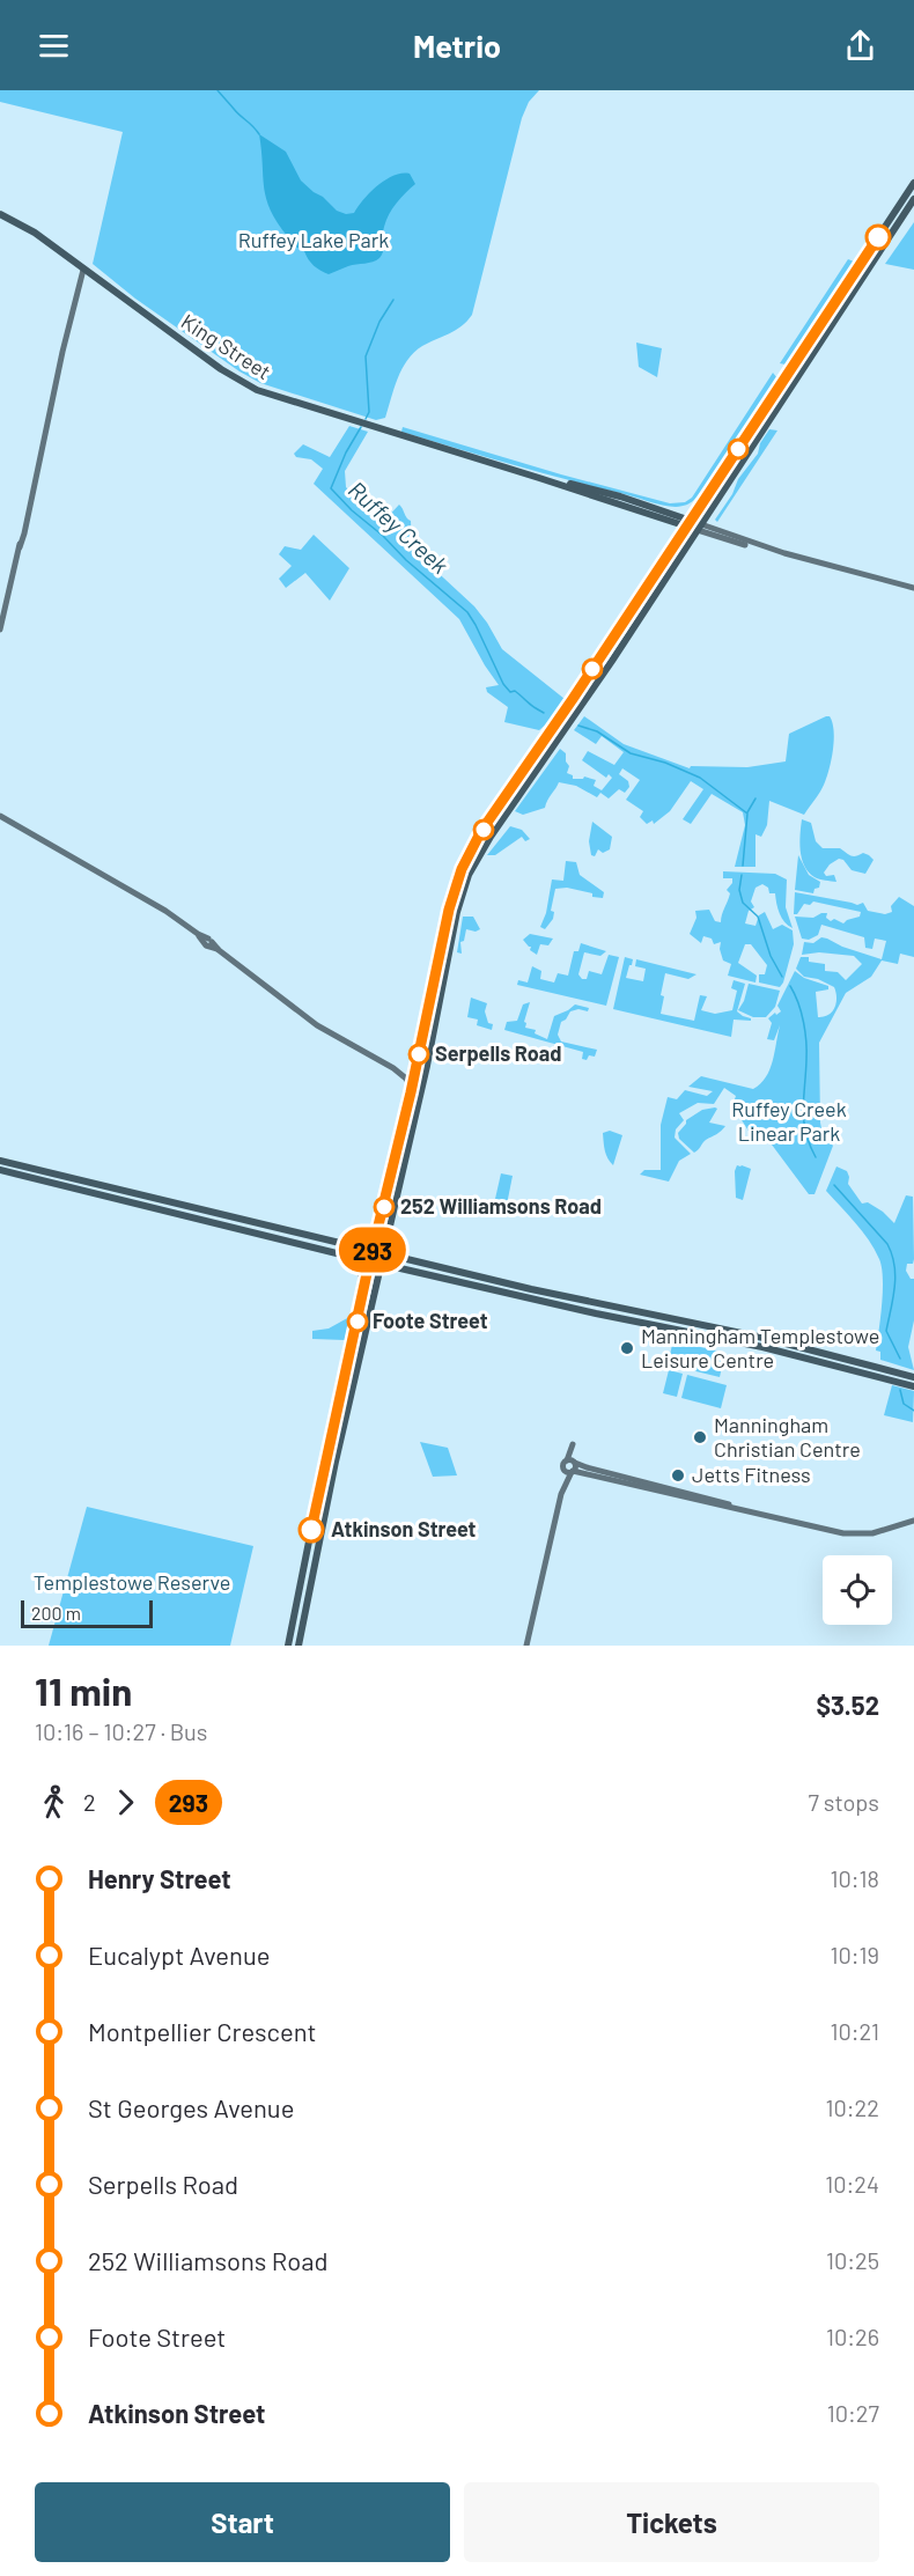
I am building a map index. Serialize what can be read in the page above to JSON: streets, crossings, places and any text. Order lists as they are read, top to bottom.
{
  "streets": {
    "main road": ["King Street"]
  },
  "water": ["Ruffey Creek"],
  "parks": ["Ruffey Lake Park", "Ruffey Creek Linear Park", "Templestowe Reserve"],
  "places": [
    "Serpells Road",
    "252 Williamsons Road",
    "Foote Street",
    "Manningham Templestowe Leisure Centre",
    "Manningham Christian Centre",
    "Jetts Fitness",
    "Atkinson Street"
  ],
  "lines": ["bus line 293"],
  "scale_bar": "200 m",
  "page": {
    "header": "Metrio",
    "on_map": "293",
    "scale": "200 m",
    "heading": ["11 min", "10:16 – 10:27 · Bus", "$3.52"],
    "legs": ["2", "293", "7 stops"],
    "list": [
      {
        "name": "Henry Street",
        "value": "10:18"
      },
      {
        "name": "Eucalypt Avenue",
        "value": "10:19"
      },
      {
        "name": "Montpellier Crescent",
        "value": "10:21"
      },
      {
        "name": "St Georges Avenue",
        "value": "10:22"
      },
      {
        "name": "Serpells Road",
        "value": "10:24"
      },
      {
        "name": "252 Williamsons Road",
        "value": "10:25"
      },
      {
        "name": "Foote Street",
        "value": "10:26"
      },
      {
        "name": "Atkinson Street",
        "value": "10:27"
      }
    ],
    "buttons": ["Start", "Tickets"]
  }
}
